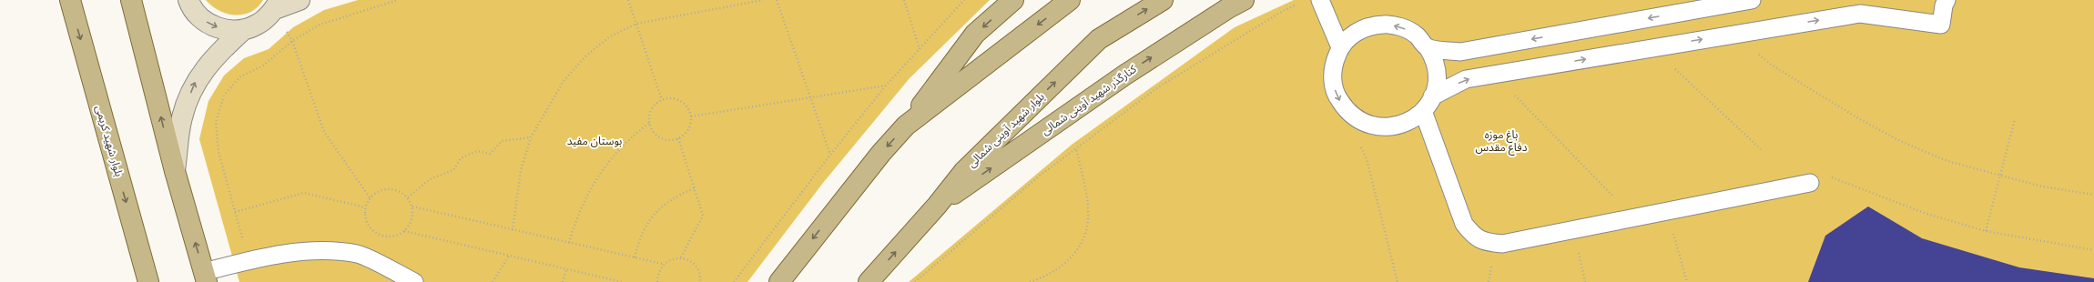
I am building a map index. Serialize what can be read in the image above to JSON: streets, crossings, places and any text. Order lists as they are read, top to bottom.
{
  "streets": {
    "main road": ["کنارگذر شهید آوینی شمالی", "بلوار شهید آوینی شمالی", "بلوار شهید کریمی"]
  },
  "crossings": [
    ["کنارگذر شهید آوینی شمالی", "بلوار شهید آوینی شمالی"]
  ],
  "parks": ["باغ موزه دفاع مقدس", "بوستان مفید"]
}
